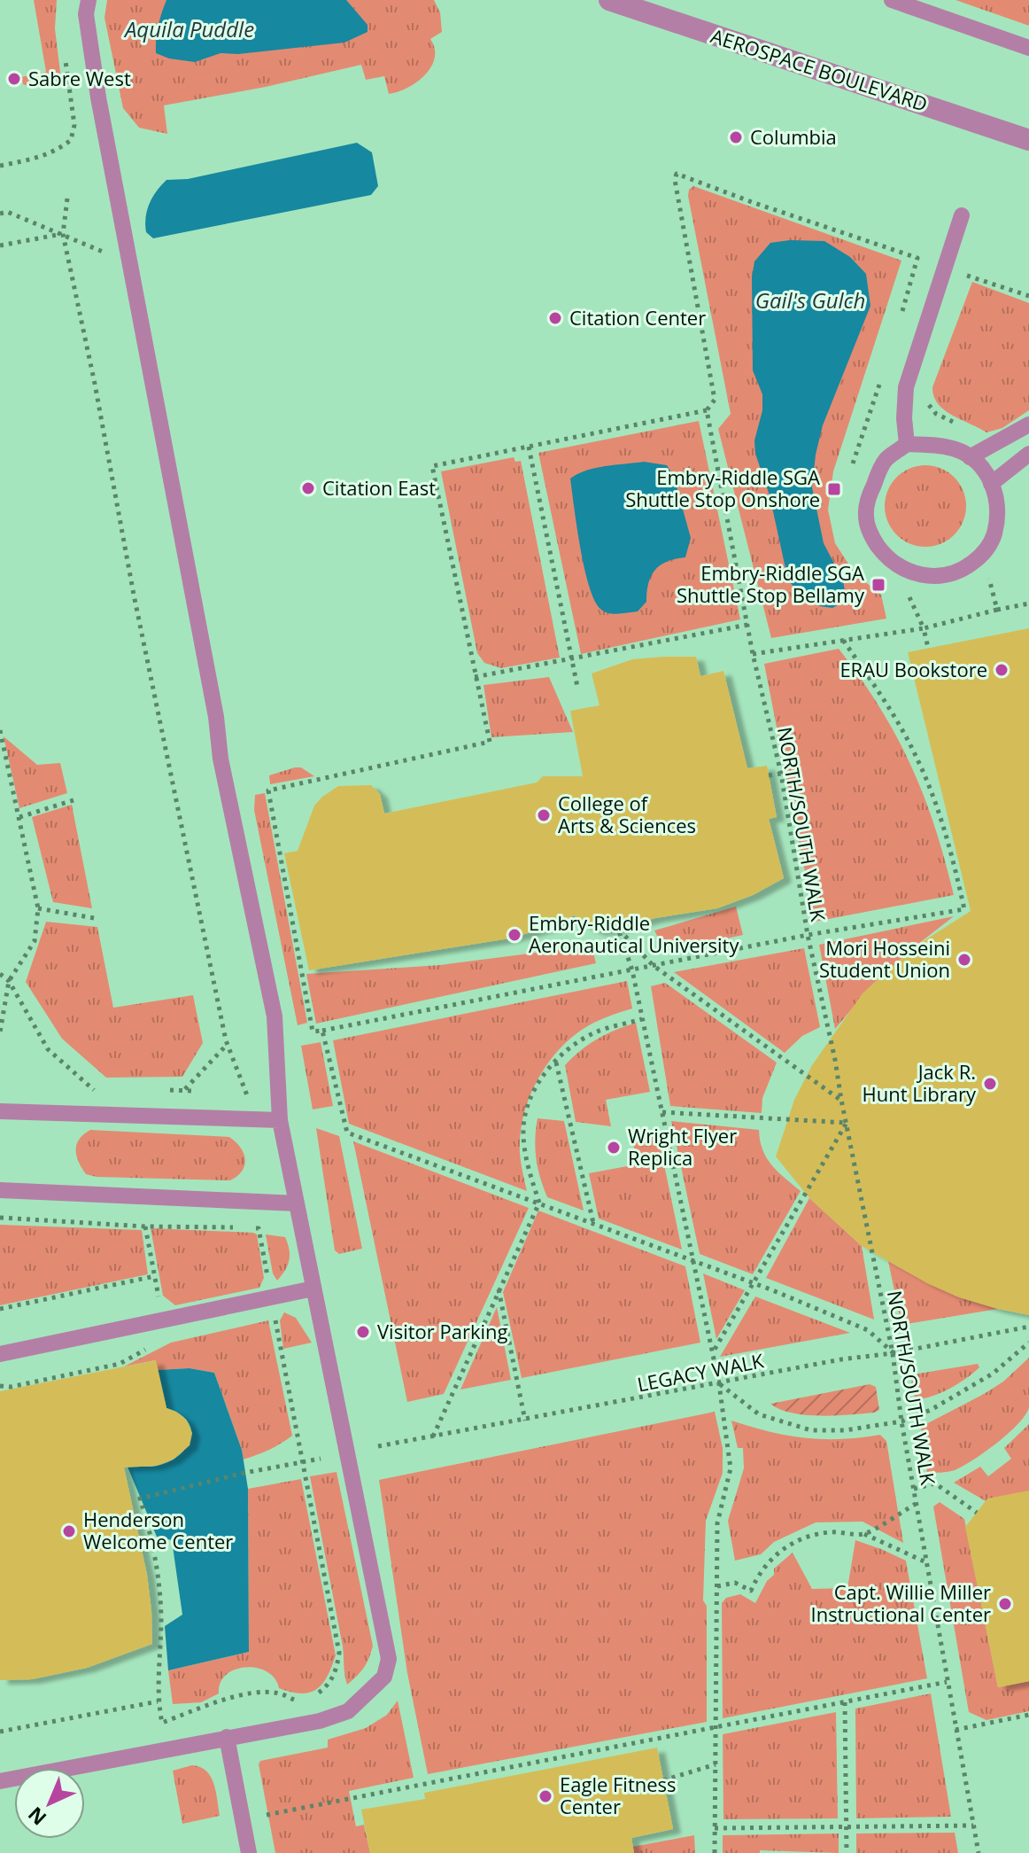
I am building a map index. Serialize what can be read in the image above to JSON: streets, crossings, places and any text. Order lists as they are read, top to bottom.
{
  "streets": {
    "street": ["AEROSPACE BOULEVARD"],
    "path": ["NORTH/SOUTH WALK", "LEGACY WALK"]
  },
  "crossings": [
    ["NORTH/SOUTH WALK", "LEGACY WALK"]
  ],
  "water": ["Aquila Puddle", "Gail's Gulch"],
  "places": {
    "other": [
      "Sabre West",
      "Columbia",
      "Citation Center",
      "Citation East",
      "ERAU Bookstore",
      "College of Arts & Sciences",
      "Embry-Riddle Aeronautical University",
      "Mori Hosseini Student Union",
      "Jack R. Hunt Library",
      "Wright Flyer Replica",
      "Visitor Parking",
      "Henderson Welcome Center",
      "Capt. Willie Miller Instructional Center",
      "Eagle Fitness Center"
    ],
    "transit": ["Embry-Riddle SGA Shuttle Stop Onshore", "Embry-Riddle SGA Shuttle Stop Bellamy"]
  },
  "north": "bottom left"
}
